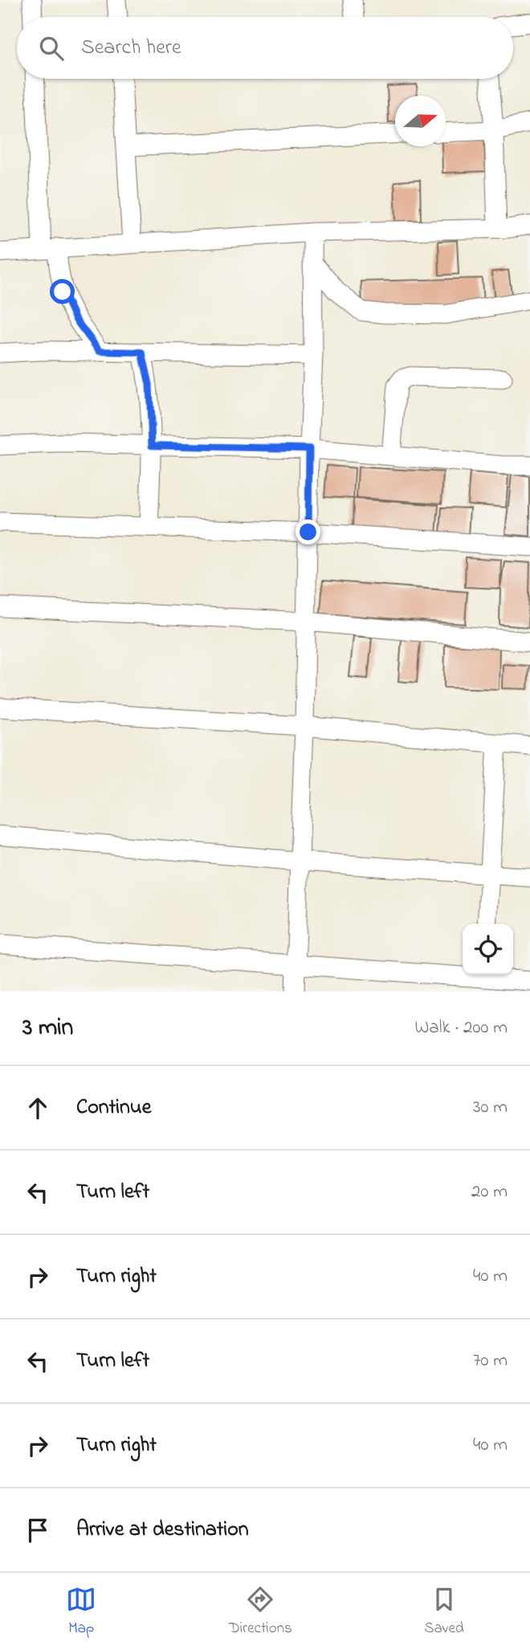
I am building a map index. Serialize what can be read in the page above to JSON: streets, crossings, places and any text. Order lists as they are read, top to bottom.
{
  "north": "right",
  "page": {
    "search": "Search here",
    "heading": ["3 min", "Walk · 200 m"],
    "list": [
      ["Continue", "30 m"],
      ["Turn left", "20 m"],
      ["Turn right", "40 m"],
      ["Turn left", "70 m"],
      ["Turn right", "40 m"],
      "Arrive at destination"
    ],
    "nav": ["Map", "Directions", "Saved"]
  }
}
